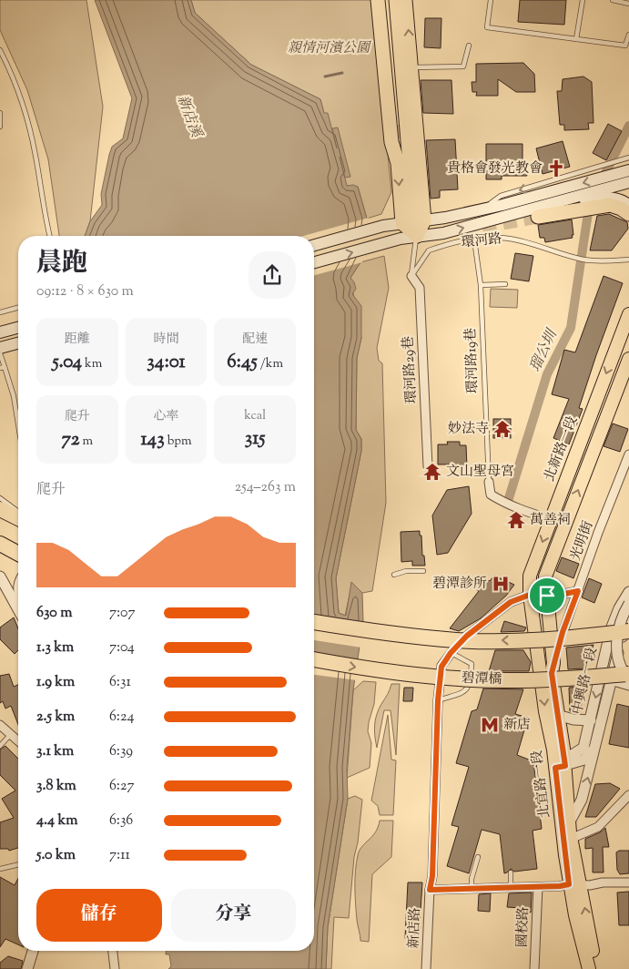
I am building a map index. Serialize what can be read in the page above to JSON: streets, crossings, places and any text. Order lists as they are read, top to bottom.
{
  "streets": {
    "highway": ["碧潭橋"],
    "main road": ["北新路一段", "北宜路一段"],
    "street": [
      "環河路29巷",
      "光明街",
      "中興路一段",
      "國校路",
      "新店路"
    ],
    "lane": ["環河路", "環河路19巷"]
  },
  "crossings": [
    ["環河路", "環河路19巷"],
    ["環河路", "環河路29巷"],
    ["北新路一段", "北宜路一段"],
    ["北新路一段", "新店路"],
    ["光明街", "北宜路一段"],
    ["光明街", "新店路"],
    ["中興路一段", "北宜路一段"],
    ["北宜路一段", "新店路"]
  ],
  "water": ["新店溪", "瑠公圳"],
  "parks": ["親情河濱公園"],
  "places": {
    "church": ["貴格會發光教會"],
    "temple": ["妙法寺", "文山聖母宮", "萬善祠"],
    "hospital": ["碧潭診所"],
    "metro station": ["新店"]
  },
  "page": {
    "heading": ["晨跑", "09:12 · 8 × 630 m"],
    "stats": [
      ["距離", "5.04 km"],
      ["時間", "34:01"],
      ["配速", "6:45 /km"],
      ["爬升", "72 m"],
      ["心率", "143 bpm"],
      ["kcal", "315"]
    ],
    "chart": ["爬升", "254–263 m"],
    "list": [
      {
        "name": "630 m",
        "note": "7:07"
      },
      {
        "name": "1.3 km",
        "note": "7:04"
      },
      {
        "name": "1.9 km",
        "note": "6:31"
      },
      {
        "name": "2.5 km",
        "note": "6:24"
      },
      {
        "name": "3.1 km",
        "note": "6:39"
      },
      {
        "name": "3.8 km",
        "note": "6:27"
      },
      {
        "name": "4.4 km",
        "note": "6:36"
      },
      {
        "name": "5.0 km",
        "note": "7:11"
      }
    ],
    "buttons": ["儲存", "分享"]
  }
}
